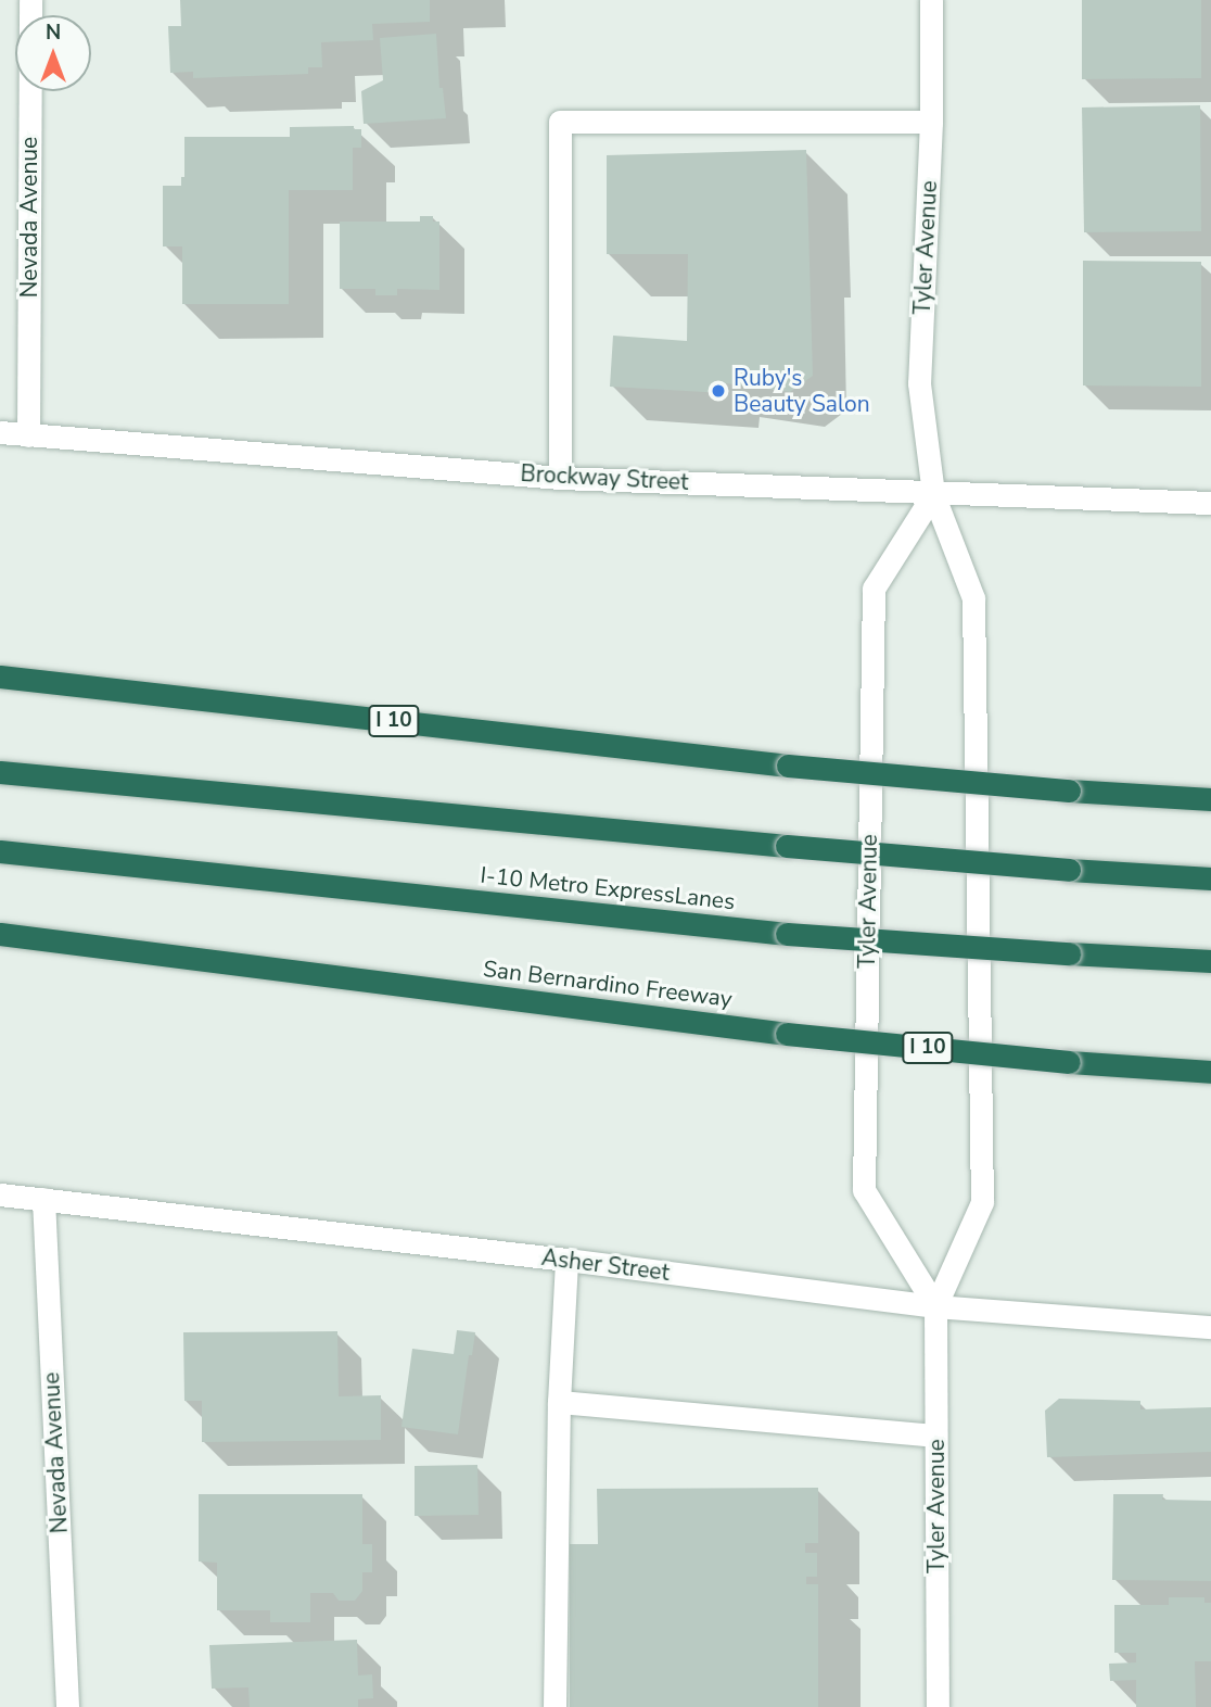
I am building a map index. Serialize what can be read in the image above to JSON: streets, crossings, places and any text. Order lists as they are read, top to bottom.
{
  "streets": {
    "highway": ["I 10", "I-10 Metro ExpressLanes", "San Bernardino Freeway"],
    "street": [
      "Nevada Avenue",
      "Tyler Avenue",
      "Brockway Street",
      "Asher Street"
    ]
  },
  "crossings": [
    ["Nevada Avenue", "Brockway Street"],
    ["Nevada Avenue", "Asher Street"],
    ["Tyler Avenue", "Brockway Street"],
    ["Tyler Avenue", "Asher Street"]
  ],
  "places": ["Ruby's Beauty Salon"],
  "north": "top"
}
